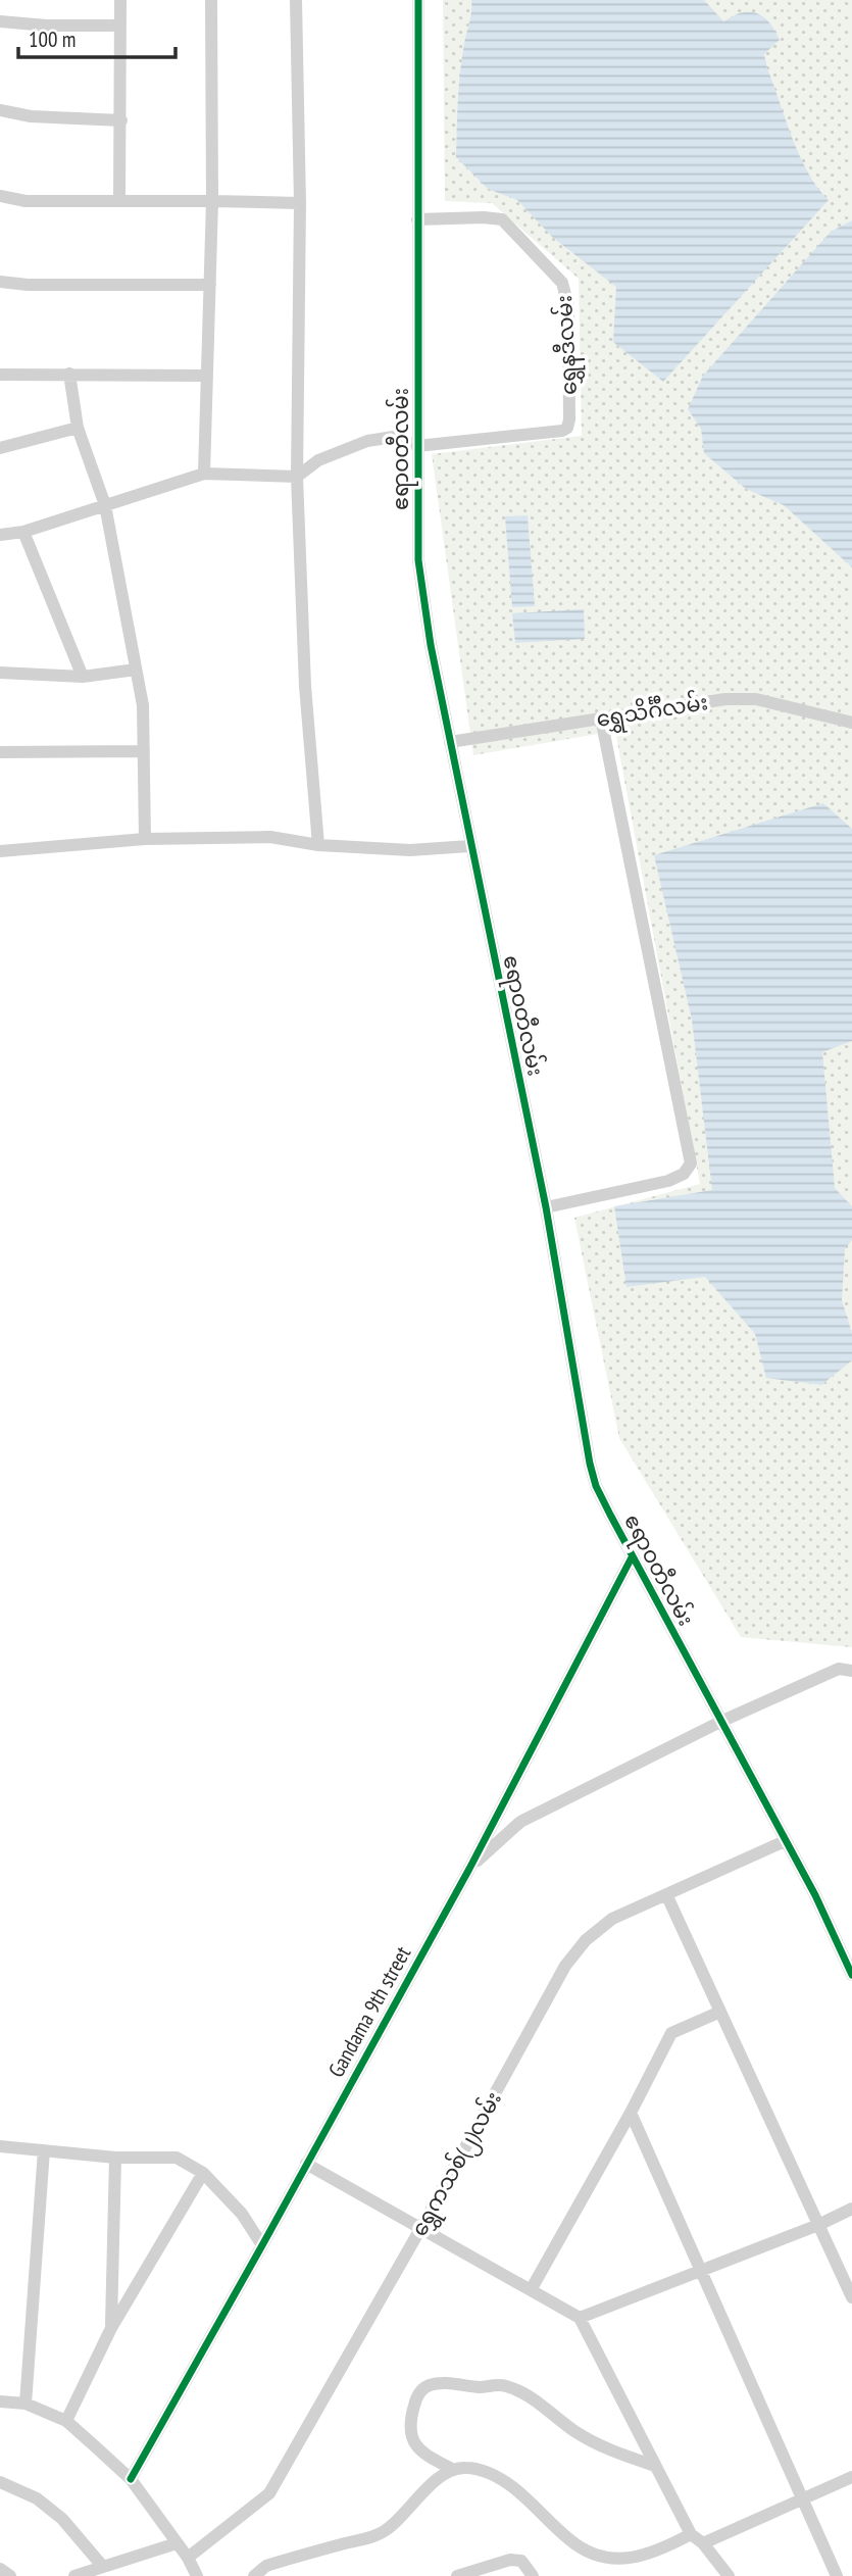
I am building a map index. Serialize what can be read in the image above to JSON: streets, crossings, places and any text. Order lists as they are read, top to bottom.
{
  "streets": {
    "street": [
      "ရွှေနဒီလမ်း",
      "ဧရာဝတီလမ်း",
      "ရွှေသိင်္ဂီလမ်း",
      "Gandama 9th street",
      "ရွှေကသစ်(၂)လမ်း"
    ]
  },
  "crossings": [
    ["ရွှေနဒီလမ်း", "ဧရာဝတီလမ်း"],
    ["ဧရာဝတီလမ်း", "ရွှေသိင်္ဂီလမ်း"],
    ["ဧရာဝတီလမ်း", "Gandama 9th street"],
    ["ဧရာဝတီလမ်း", "ရွှေကသစ်(၂)လမ်း"]
  ],
  "scale_bar": "100 m"
}
